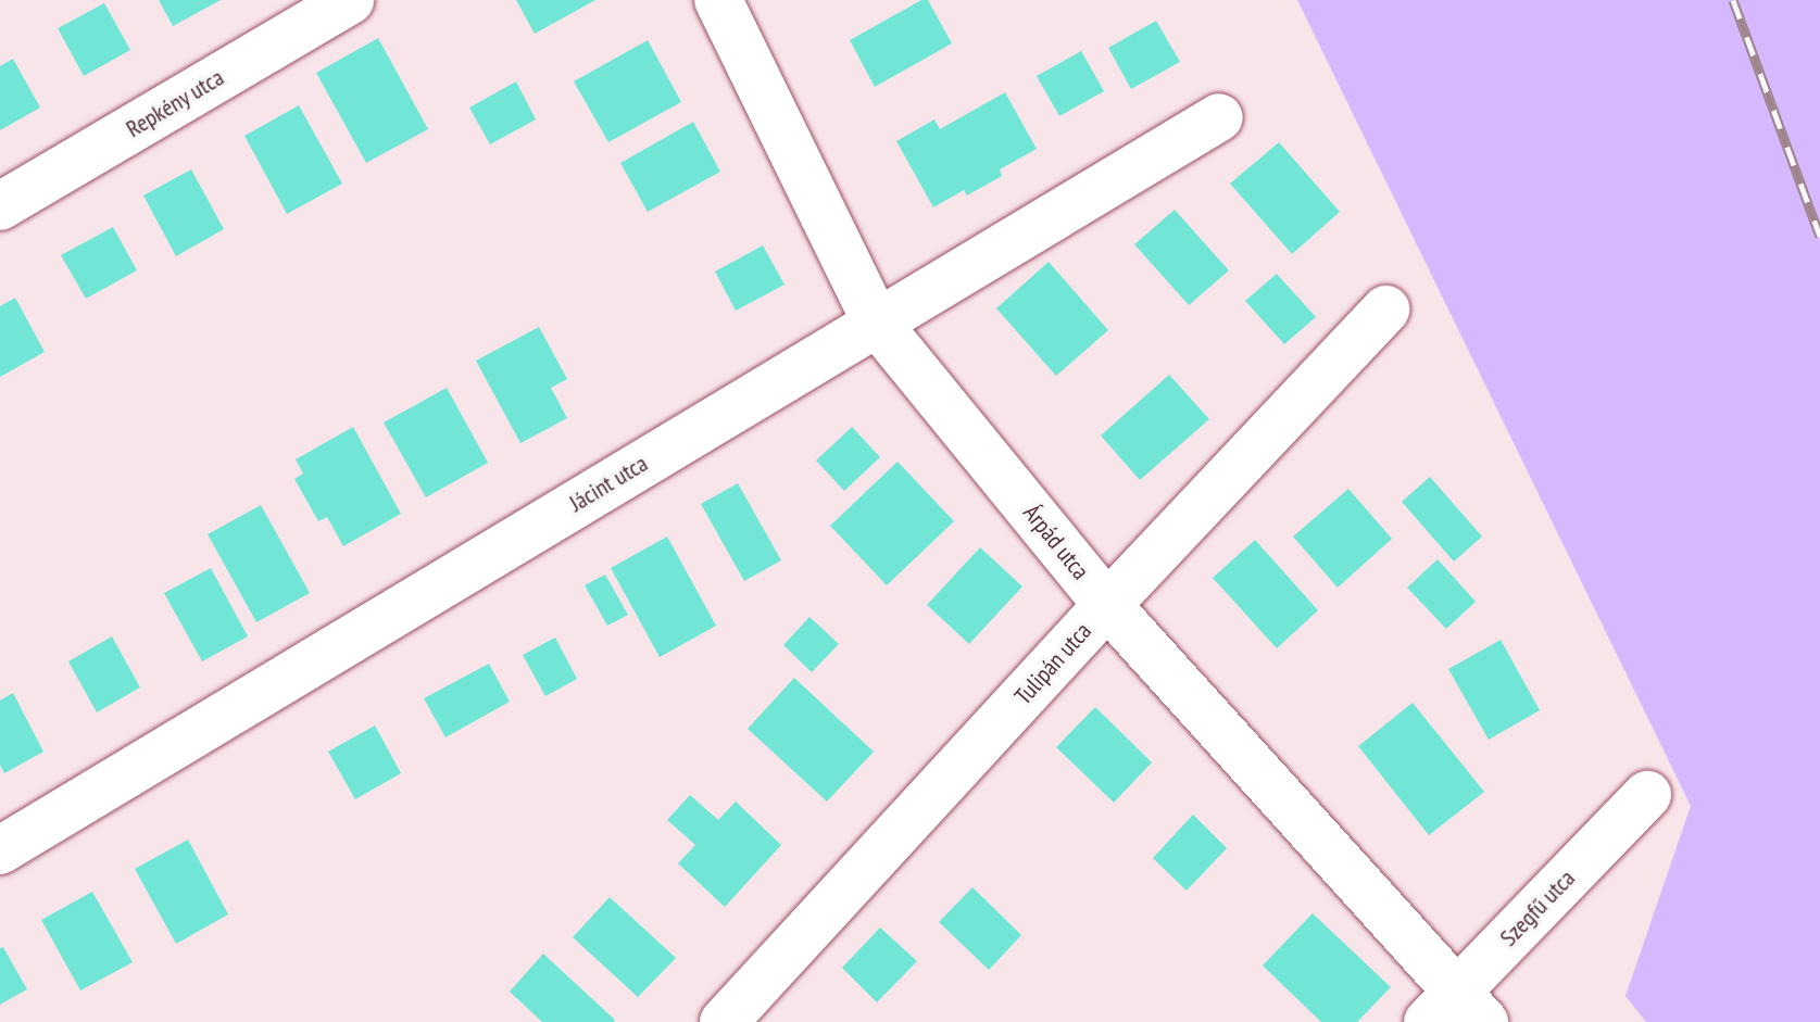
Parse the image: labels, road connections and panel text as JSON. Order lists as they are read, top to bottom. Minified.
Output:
{"streets":{"street":["Repkény utca","Jácint utca","Árpád utca","Tulipán utca","Szegfű utca"]},"crossings":[["Jácint utca","Árpád utca"],["Árpád utca","Tulipán utca"],["Árpád utca","Szegfű utca"]]}
